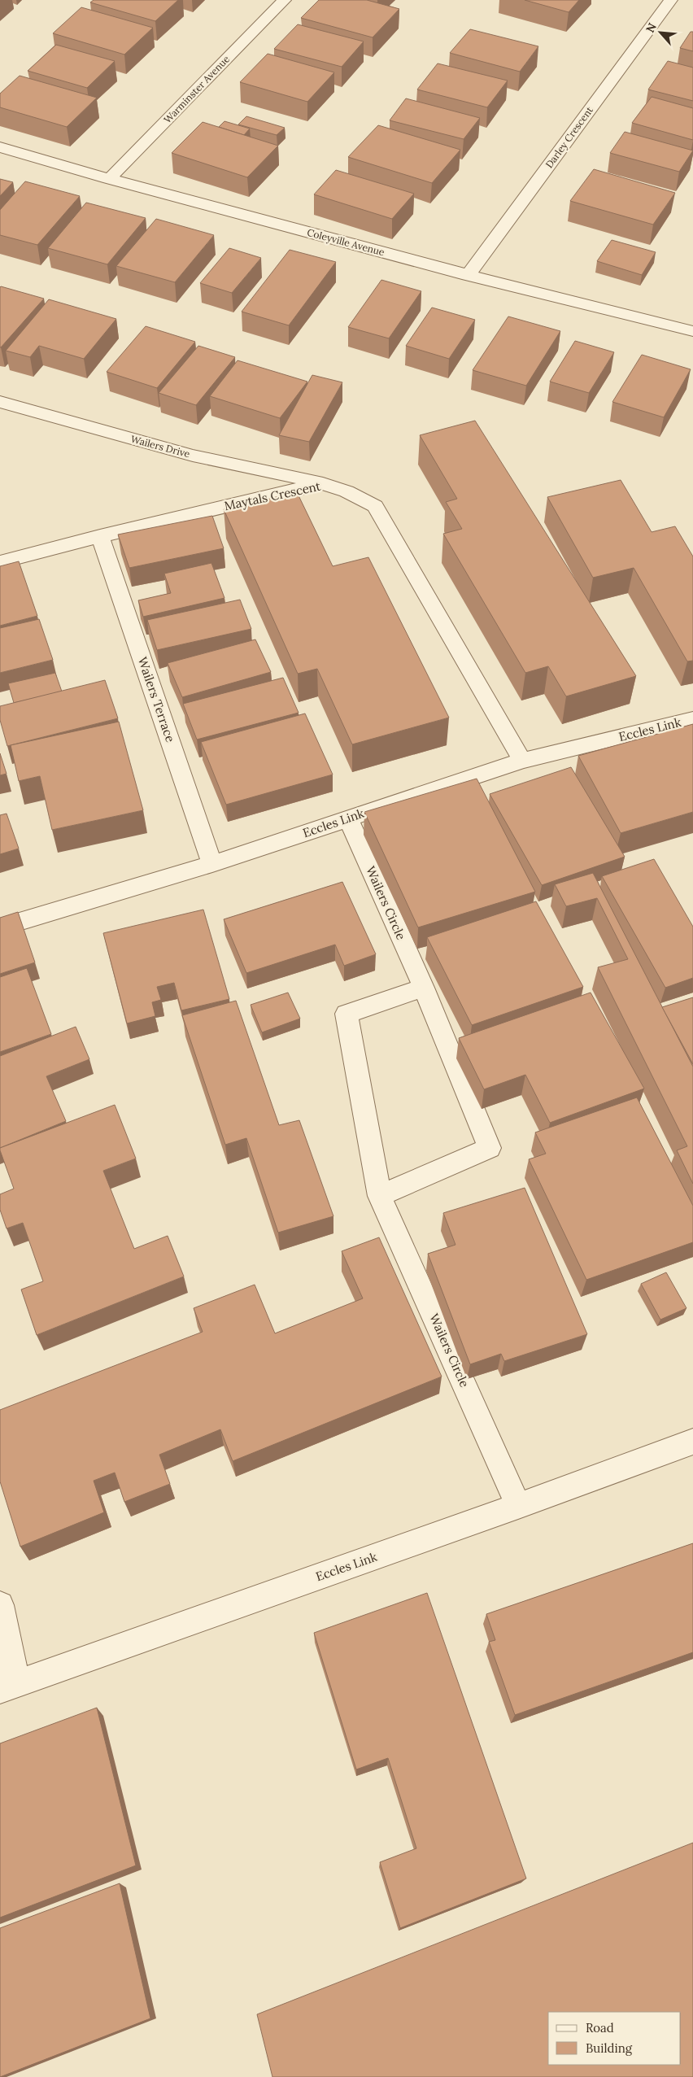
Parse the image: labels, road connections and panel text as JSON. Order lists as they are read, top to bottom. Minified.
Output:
{"streets":{"street":["Warminster Avenue","Darley Crescent","Coleyville Avenue","Wailers Drive","Maytals Crescent","Wailers Terrace","Eccles Link","Wailers Circle"]},"crossings":[["Warminster Avenue","Coleyville Avenue"],["Darley Crescent","Coleyville Avenue"],["Wailers Drive","Maytals Crescent"],["Maytals Crescent","Wailers Terrace"],["Maytals Crescent","Eccles Link"],["Wailers Terrace","Eccles Link"],["Eccles Link","Wailers Circle"]],"legend":["Road","Building"],"north":"top left"}
